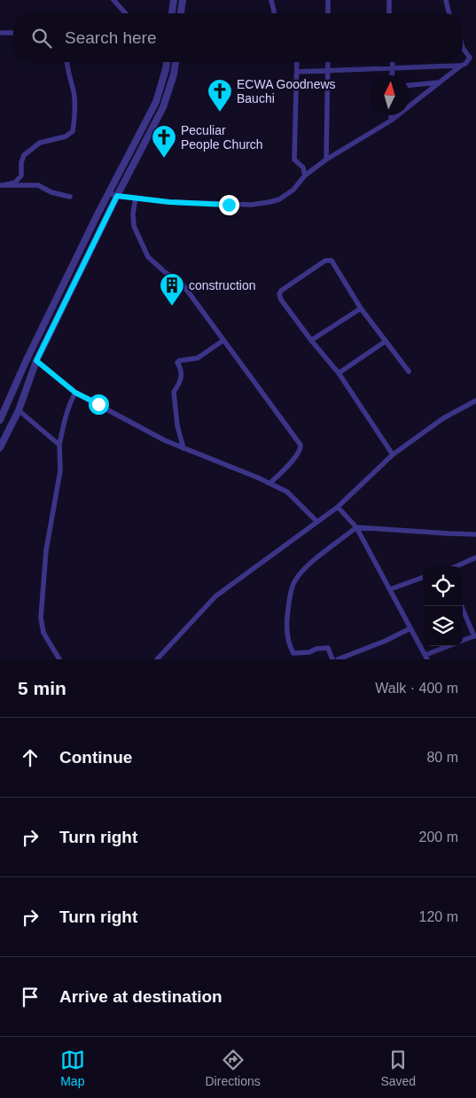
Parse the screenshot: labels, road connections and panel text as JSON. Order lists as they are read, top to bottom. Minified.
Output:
{"places":{"church":["ECWA Goodnews Bauchi","Peculiar People Church"],"building":["construction"]},"north":"top","page":{"search":"Search here","heading":["5 min","Walk · 400 m"],"list":[["Continue","80 m"],["Turn right","200 m"],["Turn right","120 m"],"Arrive at destination"],"nav":["Map","Directions","Saved"]}}
